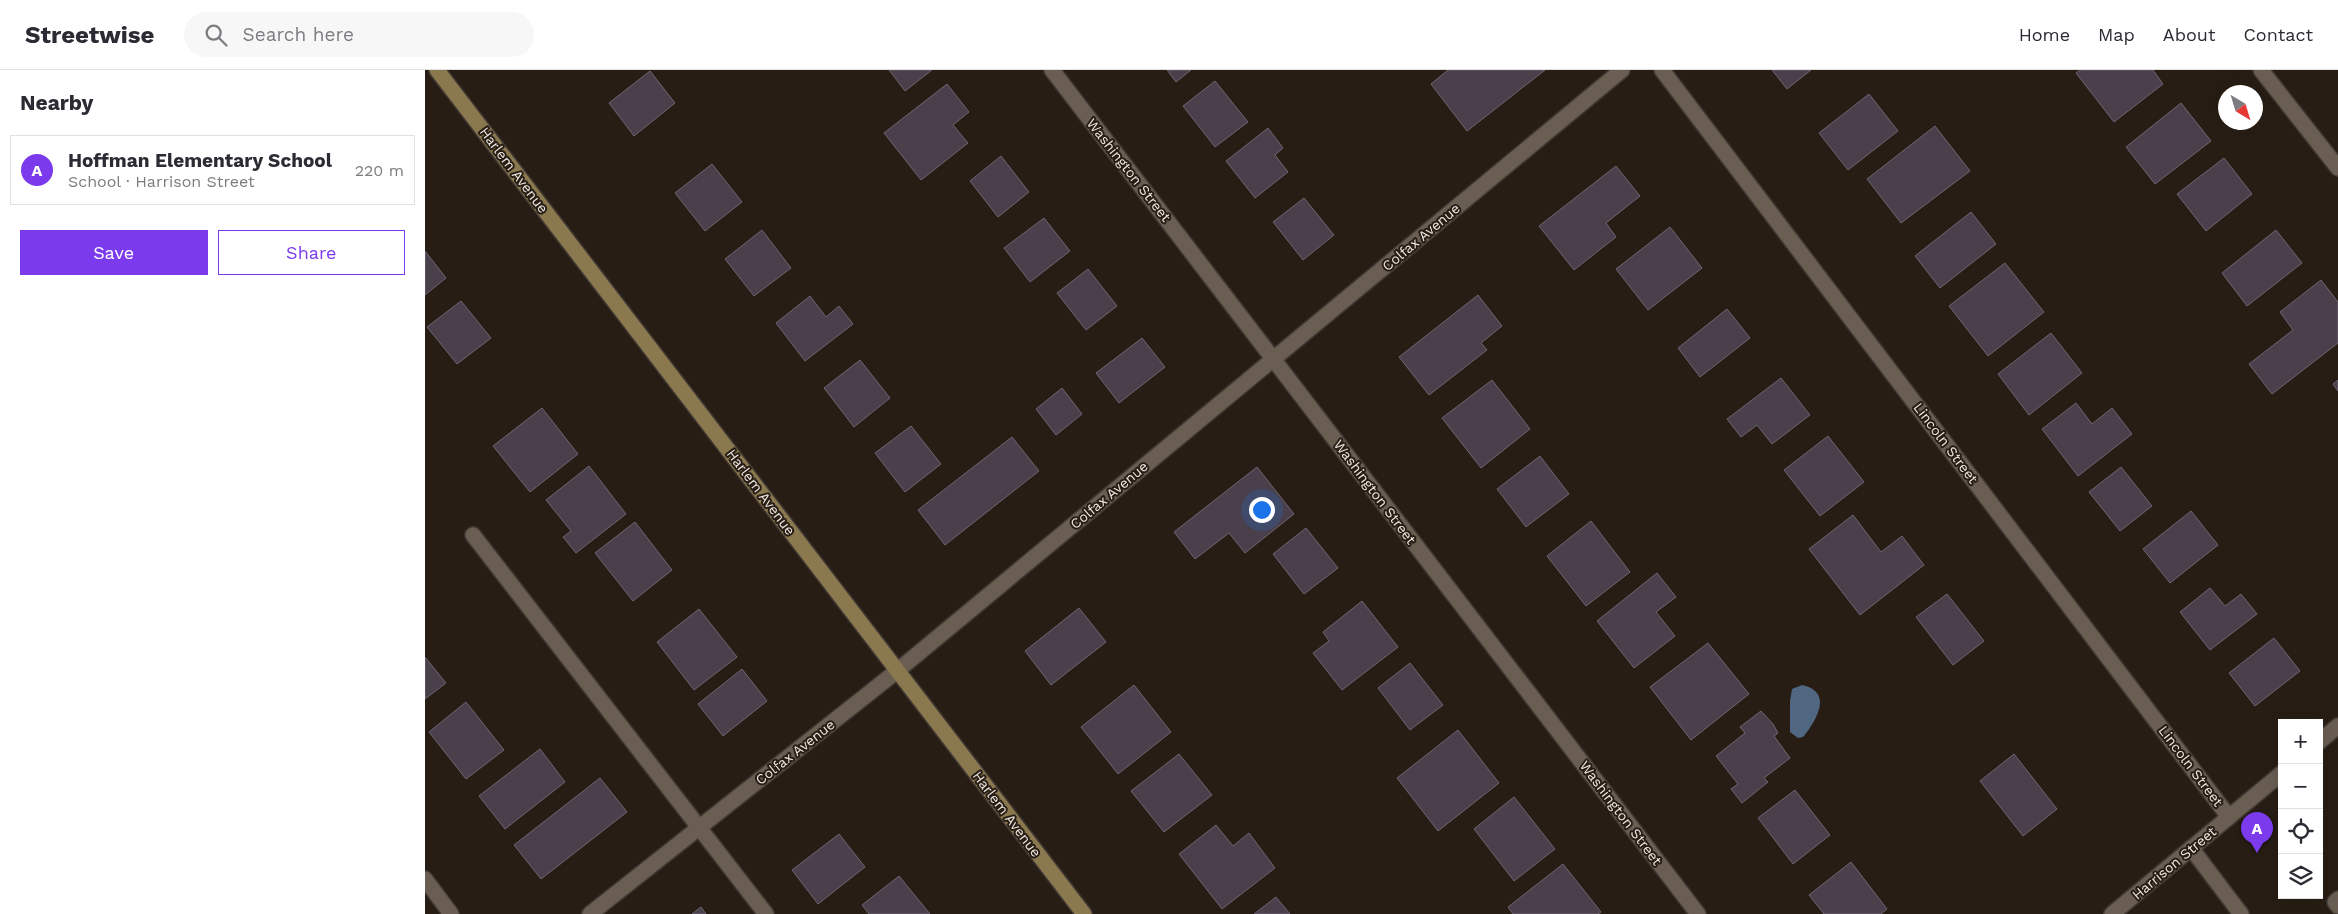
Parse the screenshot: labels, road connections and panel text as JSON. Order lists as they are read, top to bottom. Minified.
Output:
{"streets":{"main road":["Harlem Avenue"],"street":["Washington Street","Colfax Avenue","Lincoln Street","Harrison Street"]},"crossings":[["Harlem Avenue","Colfax Avenue"],["Washington Street","Colfax Avenue"],["Lincoln Street","Harrison Street"]],"north":"bottom right","page":{"header":"Streetwise","search":"Search here","nav":["Home","Map","About","Contact"],"heading":"Nearby","list":[{"mark":"A","name":"Hoffman Elementary School","note":"School · Harrison Street","value":"220 m"}],"buttons":["Save","Share"],"map_buttons":["+","−"],"pins":"A"}}
